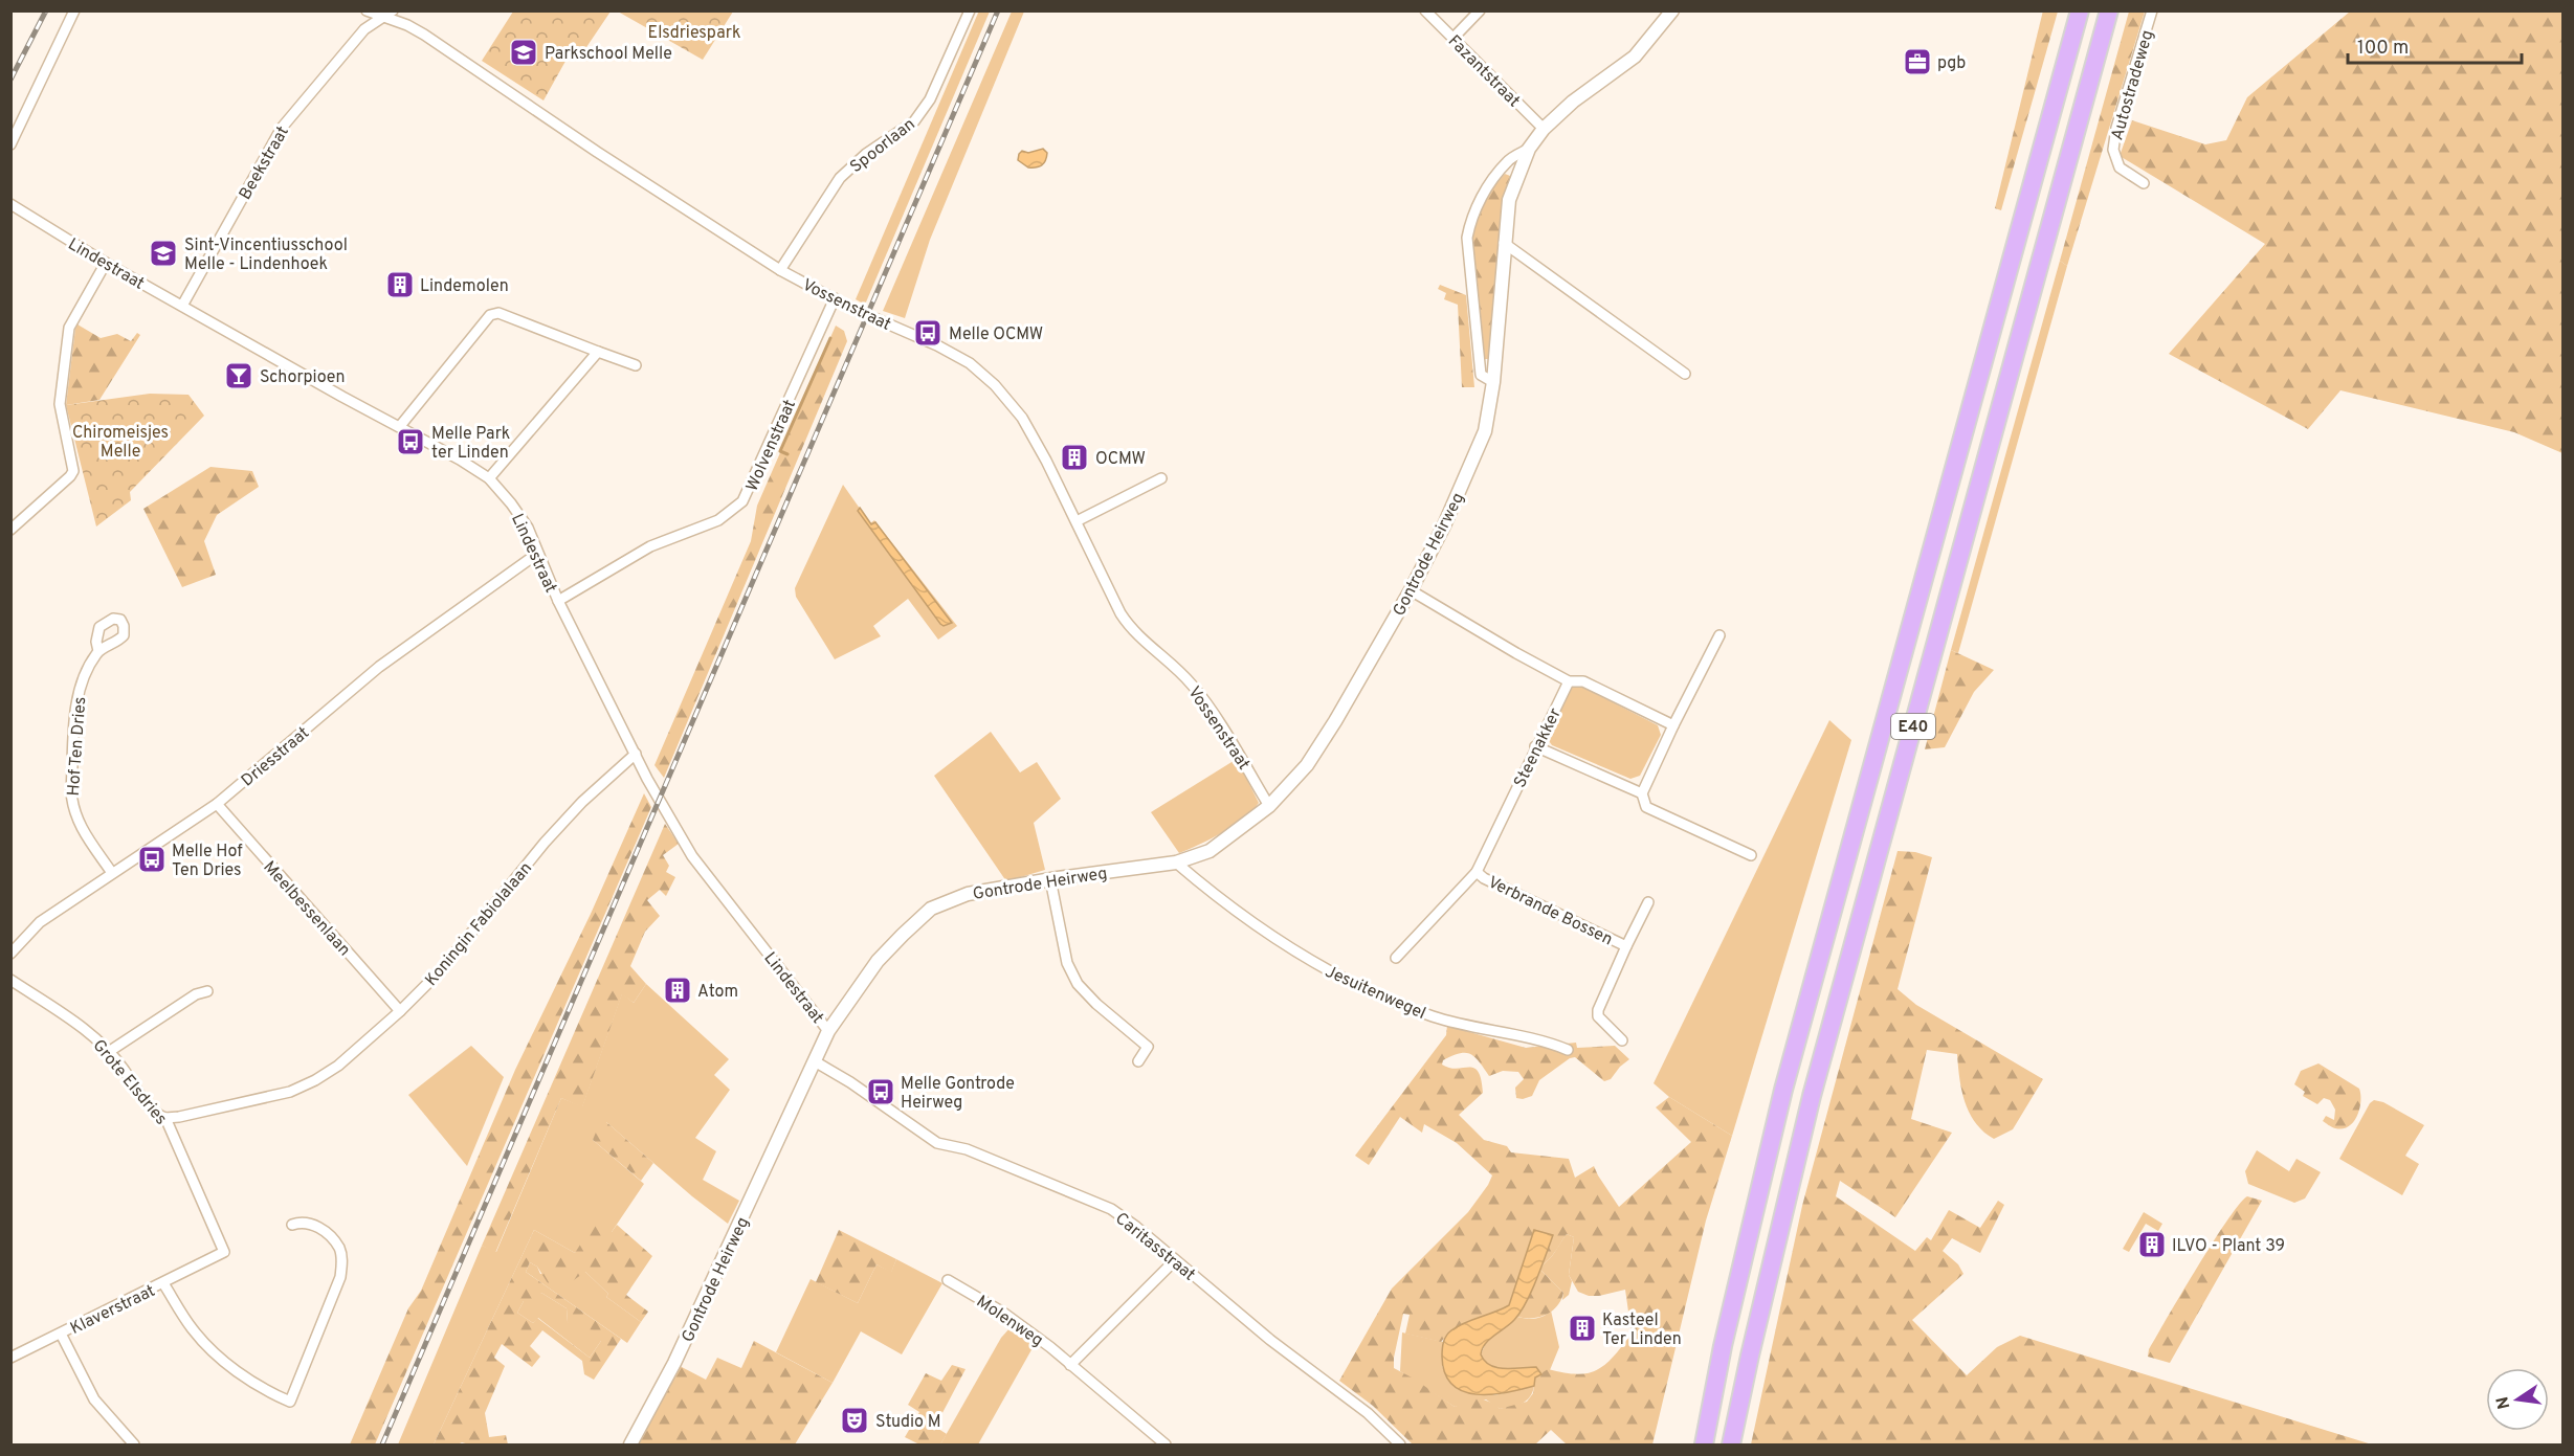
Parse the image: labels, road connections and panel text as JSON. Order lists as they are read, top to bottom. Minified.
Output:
{"streets":{"highway":["E40"],"street":["Fazantstraat","Autostradeweg","Spoorlaan","Beekstraat","Lindestraat","Vossenstraat","Wolvenstraat","Gontrode Heirweg","Hof Ten Dries","Steenakker","Driesstraat","Meelbessenlaan","Verbrande Bossen","Koningin Fabiolalaan","Jesuitenwegel","Grote Elsdries","Caritasstraat","Klaverstraat","Molenweg"]},"crossings":[["Fazantstraat","Gontrode Heirweg"],["Spoorlaan","Vossenstraat"],["Beekstraat","Lindestraat"],["Beekstraat","Vossenstraat"],["Lindestraat","Wolvenstraat"],["Lindestraat","Gontrode Heirweg"],["Lindestraat","Driesstraat"],["Lindestraat","Koningin Fabiolalaan"],["Vossenstraat","Wolvenstraat"],["Vossenstraat","Gontrode Heirweg"],["Gontrode Heirweg","Jesuitenwegel"],["Gontrode Heirweg","Caritasstraat"],["Hof Ten Dries","Driesstraat"],["Steenakker","Verbrande Bossen"],["Driesstraat","Meelbessenlaan"],["Meelbessenlaan","Koningin Fabiolalaan"],["Koningin Fabiolalaan","Grote Elsdries"],["Grote Elsdries","Klaverstraat"]],"parks":["Elsdriespark","Chiromeisjes Melle"],"places":{"school or university":["Parkschool Melle","Sint-Vincentiusschool Melle - Lindenhoek"],"office":["pgb"],"building":["Lindemolen","OCMW","Atom","ILVO - Plant 39","Kasteel Ter Linden"],"bus stop":["Melle OCMW","Melle Park ter Linden","Melle Hof Ten Dries","Melle Gontrode Heirweg"],"bar":["Schorpioen"],"theatre":["Studio M"]},"scale_bar":"100 m","north":"left"}
